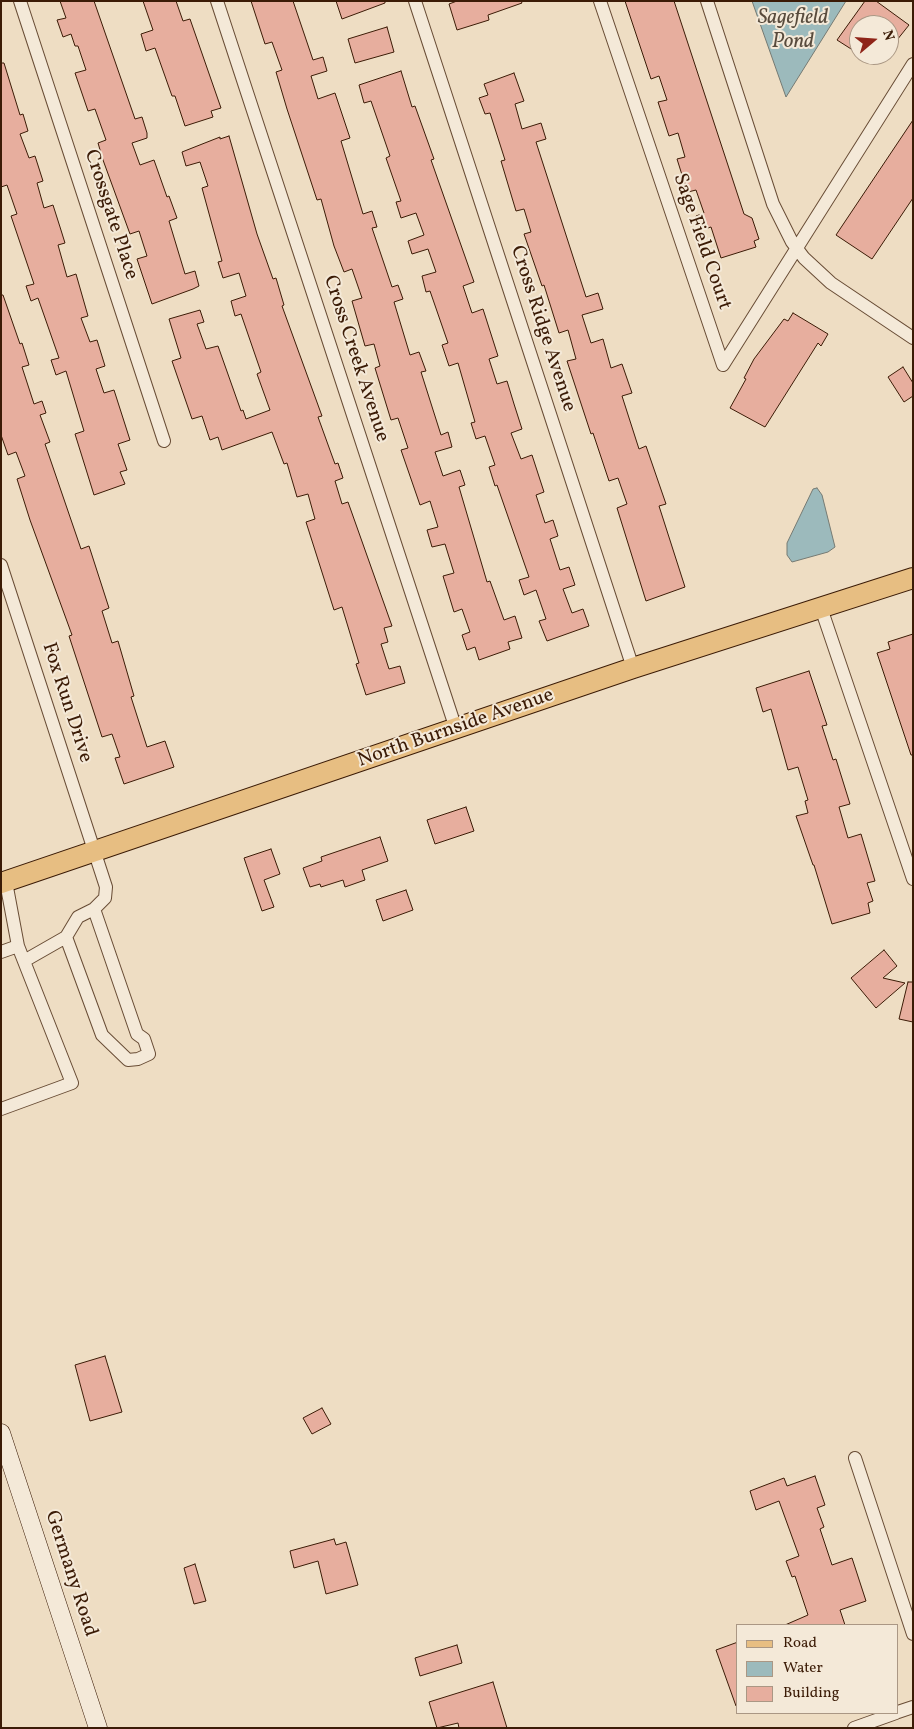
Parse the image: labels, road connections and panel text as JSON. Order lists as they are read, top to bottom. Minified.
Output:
{"streets":{"main road":["North Burnside Avenue","Germany Road"],"street":["Crossgate Place","Sage Field Court","Cross Ridge Avenue","Cross Creek Avenue","Fox Run Drive"]},"crossings":[["Cross Ridge Avenue","North Burnside Avenue"],["Cross Creek Avenue","North Burnside Avenue"],["Fox Run Drive","North Burnside Avenue"]],"water":["Sagefield Pond"],"legend":["Road","Water","Building"],"north":"right"}
